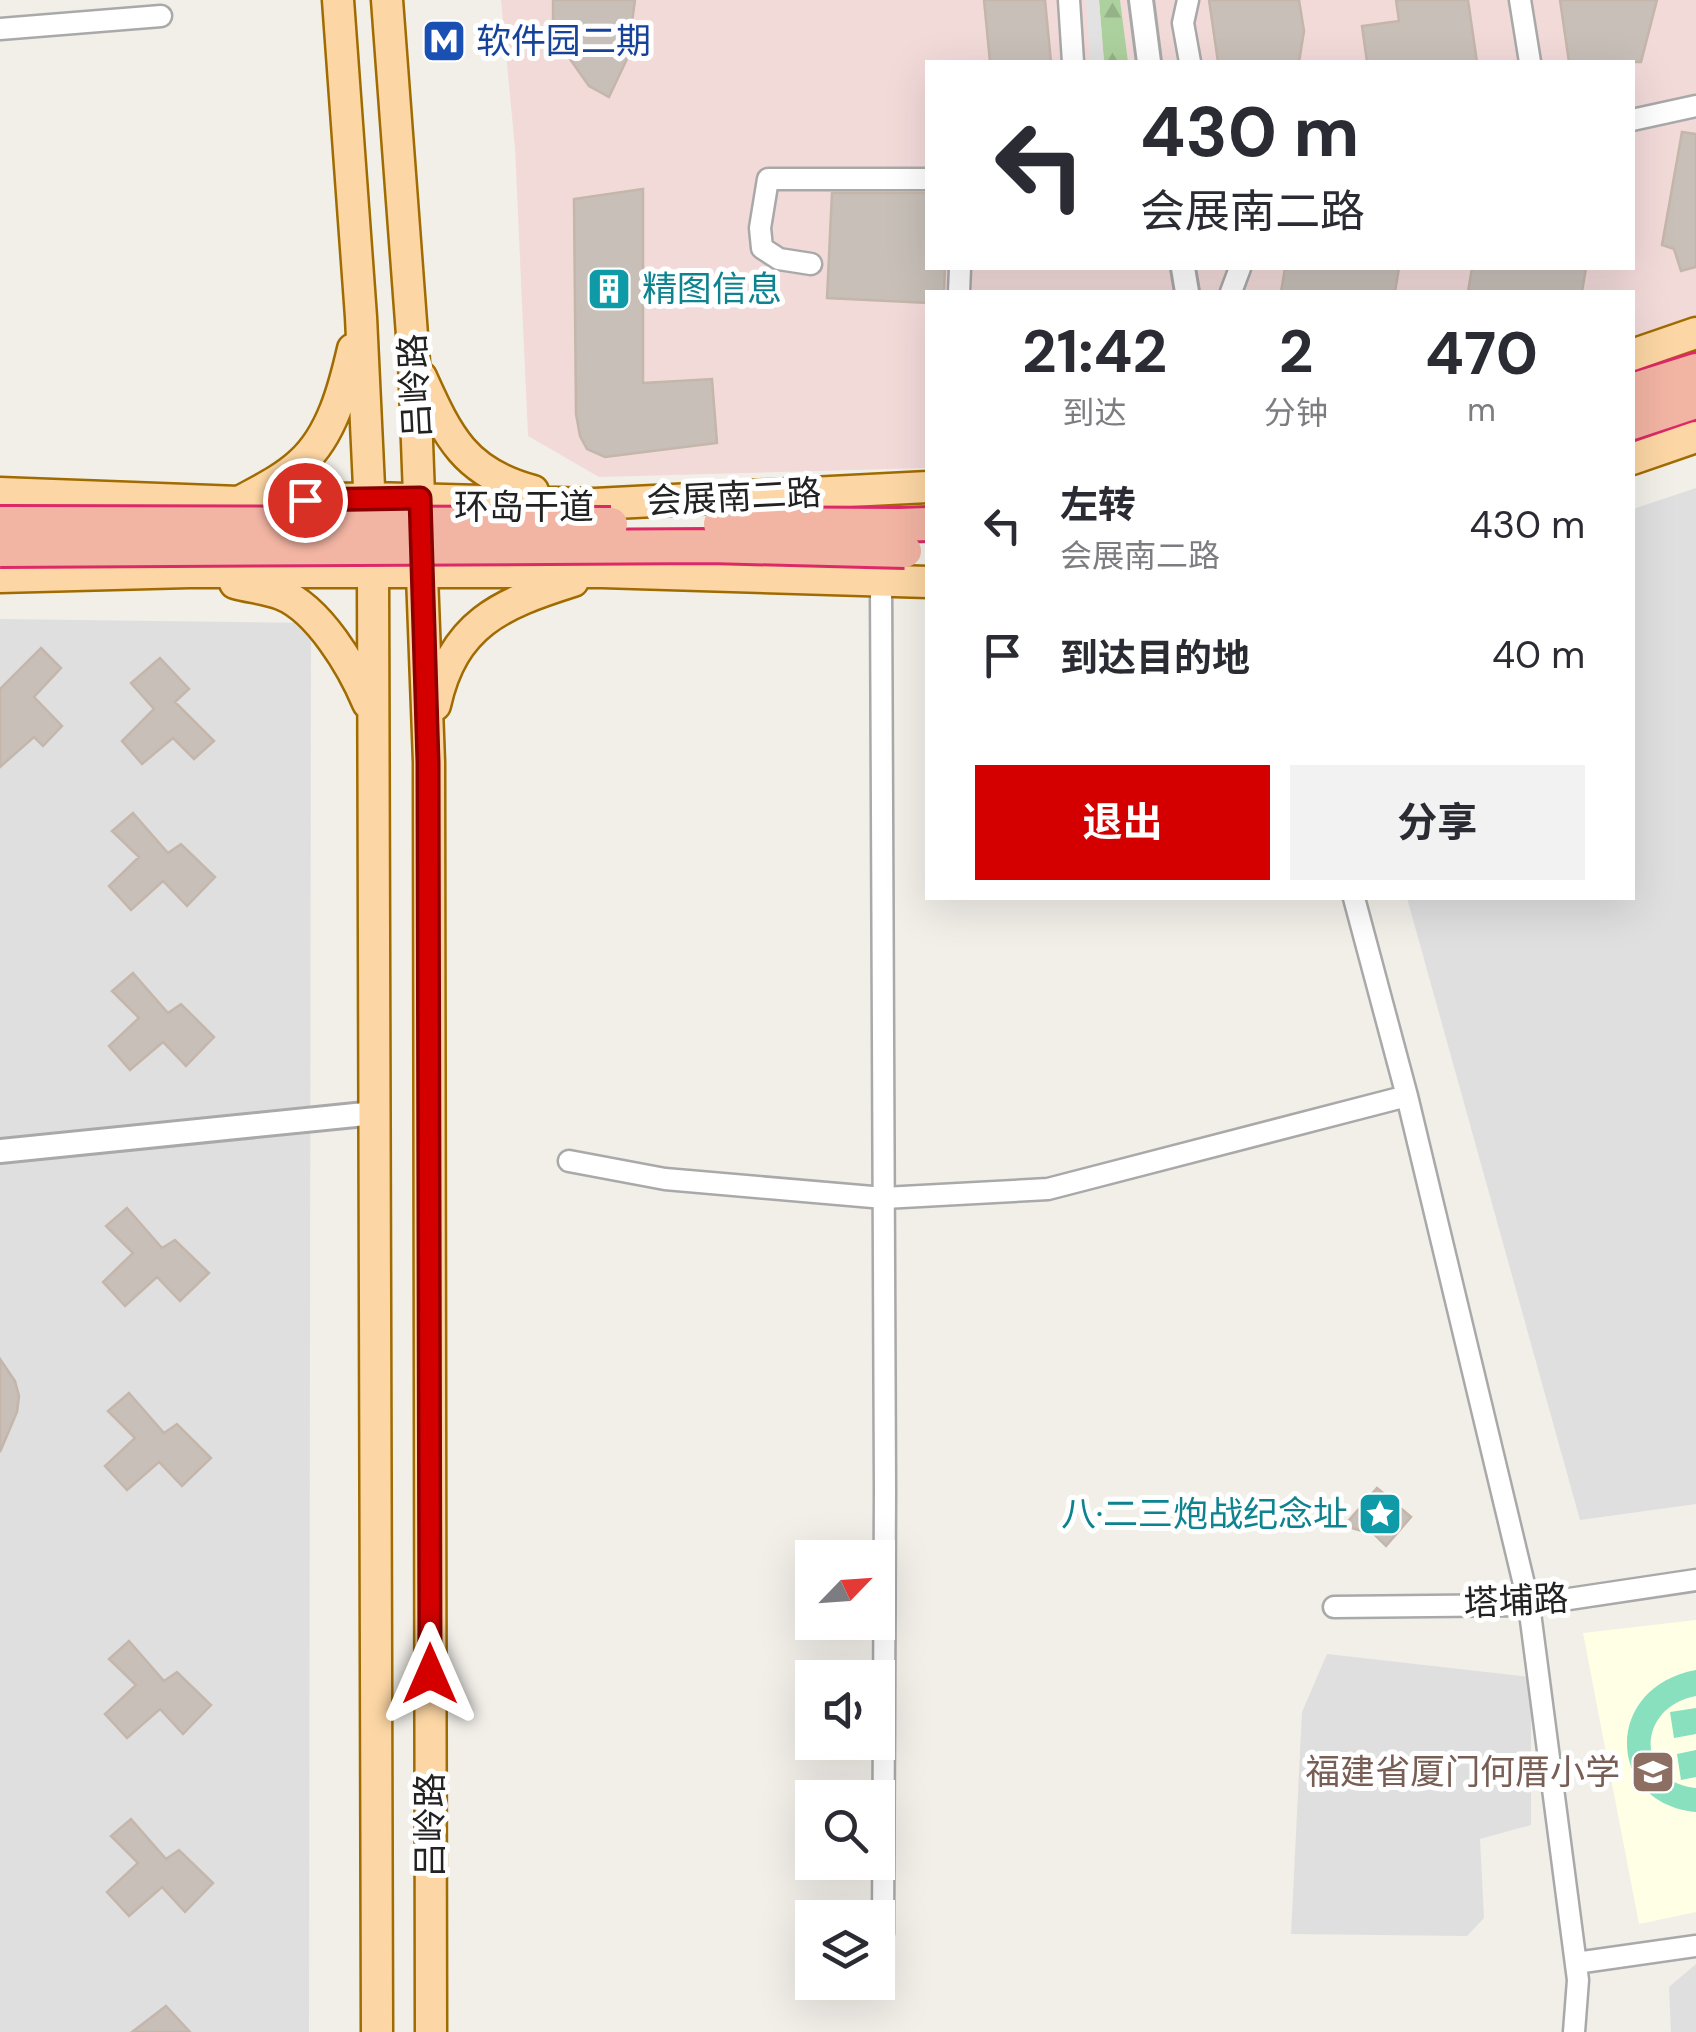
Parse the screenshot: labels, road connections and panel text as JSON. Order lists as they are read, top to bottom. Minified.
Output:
{"streets":{"highway":["环岛干道"],"main road":["吕岭路","会展南二路"],"street":["塔埔路"]},"crossings":[["吕岭路","会展南二路"]],"places":{"metro station":["软件园二期"],"building":["精图信息"],"place":["八·二三炮战纪念址"],"school or university":["福建省厦门何厝小学"]},"north":"top right","page":{"turn":["430 m","会展南二路"],"eta":["21:42","到达","2","分钟","470","m"],"list":[{"name":"左转","note":"会展南二路","value":"430 m"},{"name":"到达目的地","value":"40 m"}],"buttons":["退出","分享"]}}
